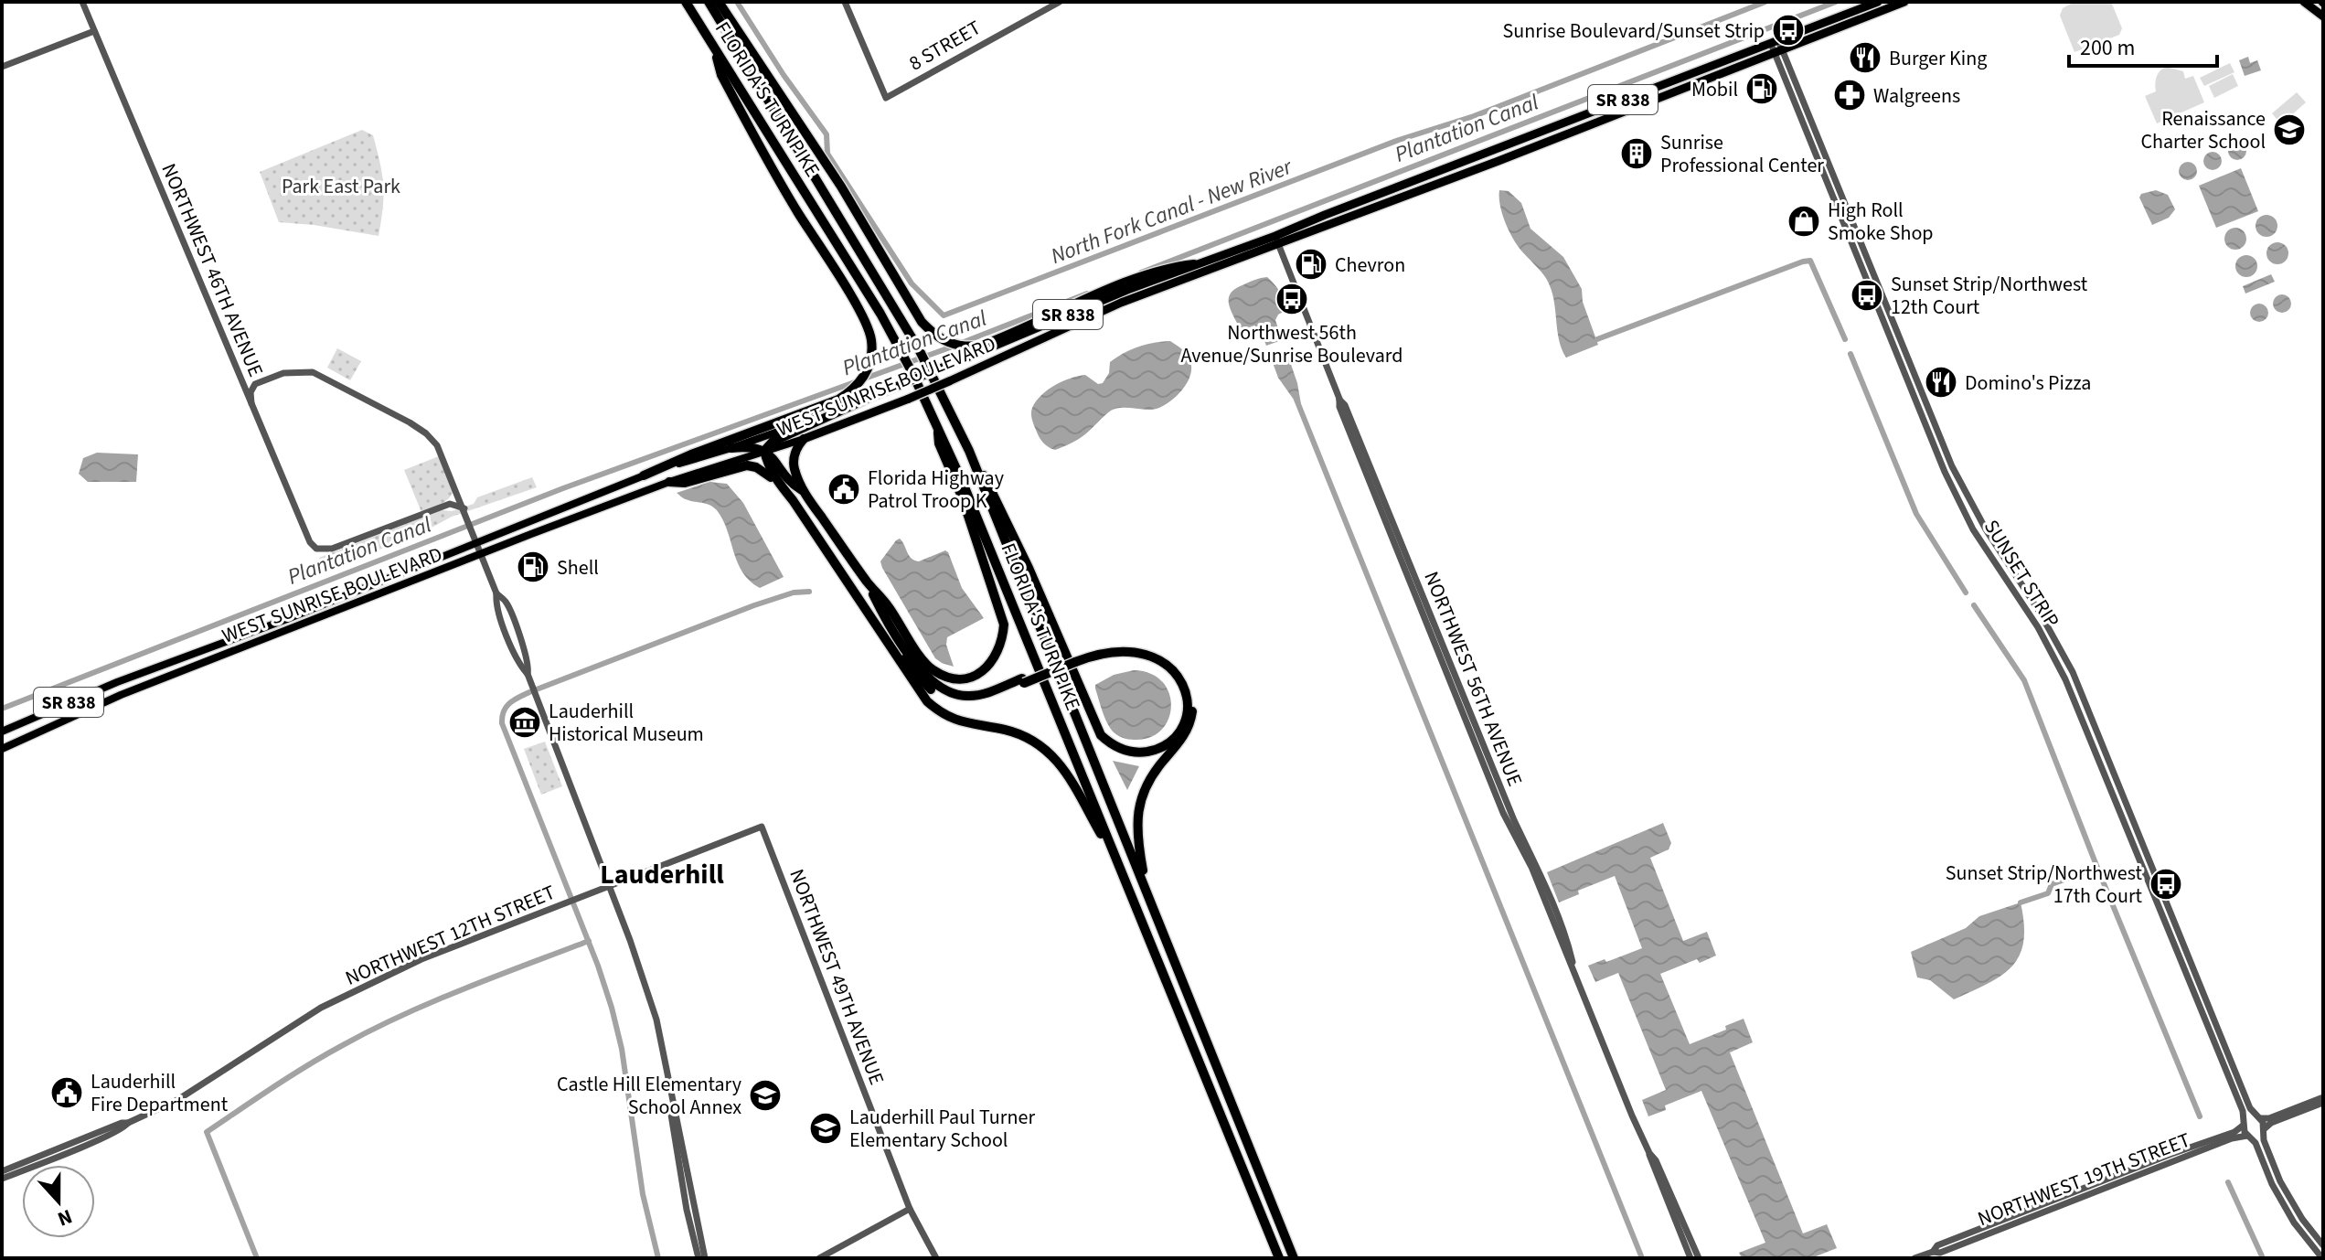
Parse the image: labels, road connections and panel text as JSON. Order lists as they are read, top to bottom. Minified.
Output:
{"streets":{"highway":["FLORIDA'S TURNPIKE","SR 838","WEST SUNRISE BOULEVARD"],"street":["8 STREET","NORTHWEST 46TH AVENUE","SUNSET STRIP","NORTHWEST 56TH AVENUE","NORTHWEST 12TH STREET","NORTHWEST 49TH AVENUE","NORTHWEST 19TH STREET"]},"crossings":[["WEST SUNRISE BOULEVARD","SUNSET STRIP"],["WEST SUNRISE BOULEVARD","NORTHWEST 56TH AVENUE"],["SUNSET STRIP","NORTHWEST 19TH STREET"],["NORTHWEST 12TH STREET","NORTHWEST 49TH AVENUE"]],"districts":["Lauderhill"],"water":["Plantation Canal","North Fork Canal - New River"],"parks":["Park East Park"],"places":{"bus stop":["Sunrise Boulevard/Sunset Strip","Sunset Strip/Northwest 12th Court","Northwest 56th Avenue/Sunrise Boulevard","Sunset Strip/Northwest 17th Court"],"restaurant":["Burger King","Domino's Pizza"],"fuel station":["Mobil","Chevron","Shell"],"pharmacy":["Walgreens"],"school or university":["Renaissance Charter School","Castle Hill Elementary School Annex","Lauderhill Paul Turner Elementary School"],"building":["Sunrise Professional Center"],"shop":["High Roll Smoke Shop"],"public building":["Florida Highway Patrol Troop K","Lauderhill Fire Department"],"museum":["Lauderhill Historical Museum"]},"scale_bar":"200 m","north":"bottom"}
